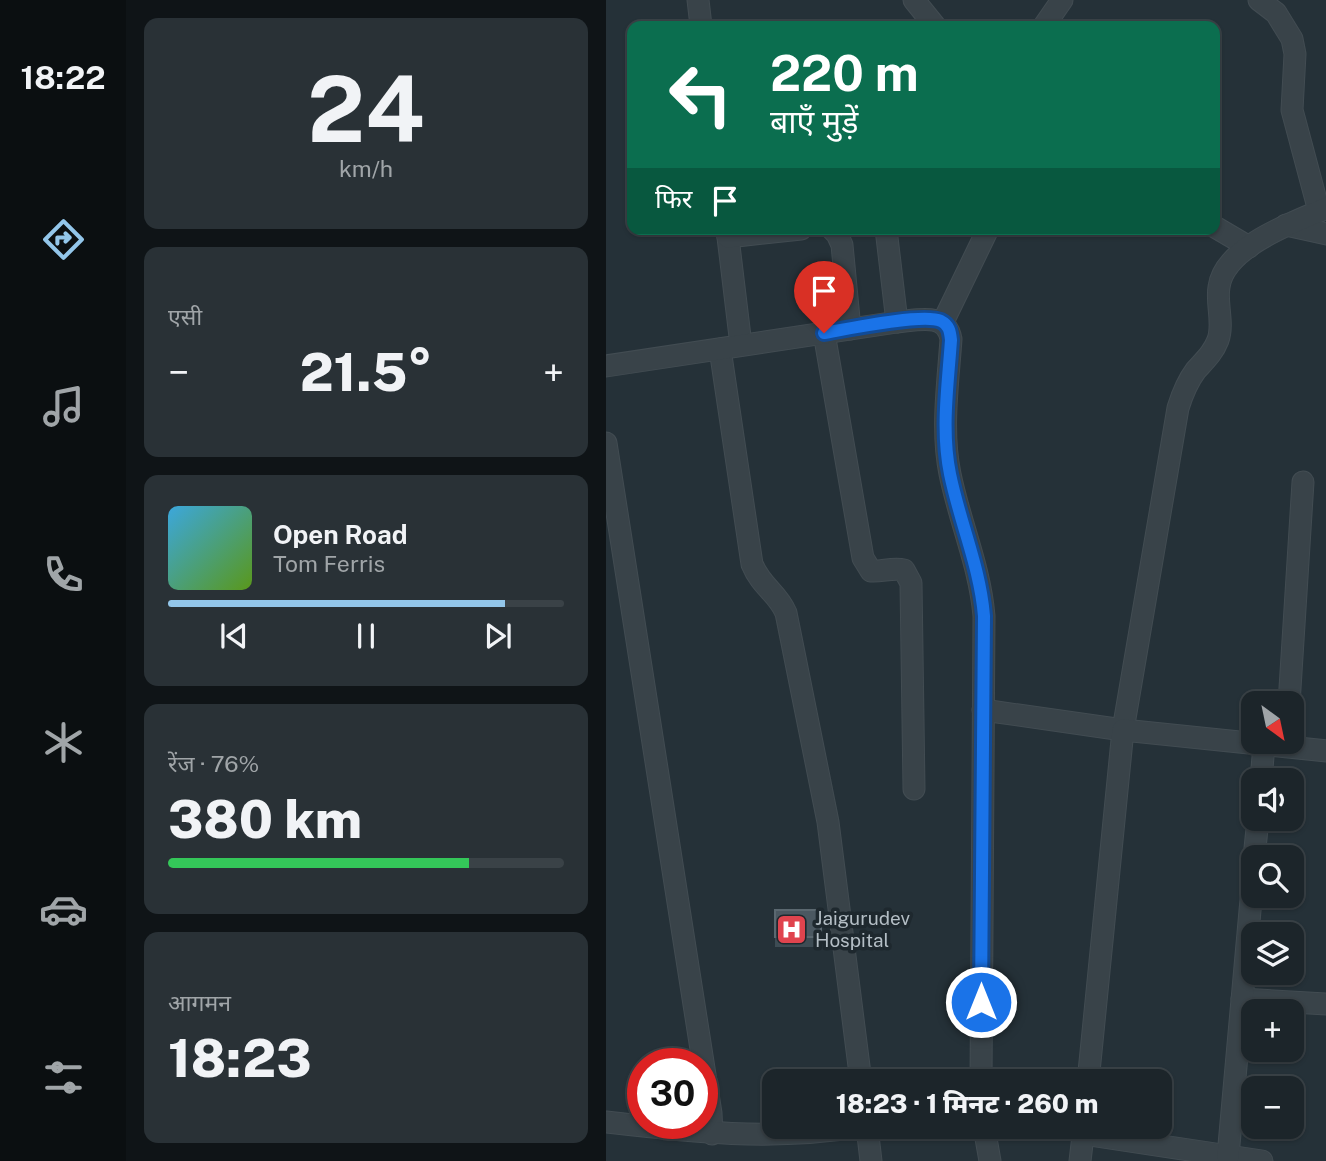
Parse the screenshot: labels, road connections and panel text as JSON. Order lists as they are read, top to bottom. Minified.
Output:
{"places":{"hospital":["Jaigurudev Hospital"]},"north":"bottom right","page":{"tabs":"18:22","tile":[["24","km/h"],"एसी",["रेंज · 76%","380 km"],["आगमन","18:23"]],"turn":["220 m","बाएँ मुड़ें"],"then":"फिर","heat":["−","21.5°","+"],"song":["Open Road","Tom Ferris"],"map_buttons":["+","−"],"limit":"30","trip":"18:23 · 1 मिनट · 260 m"}}
